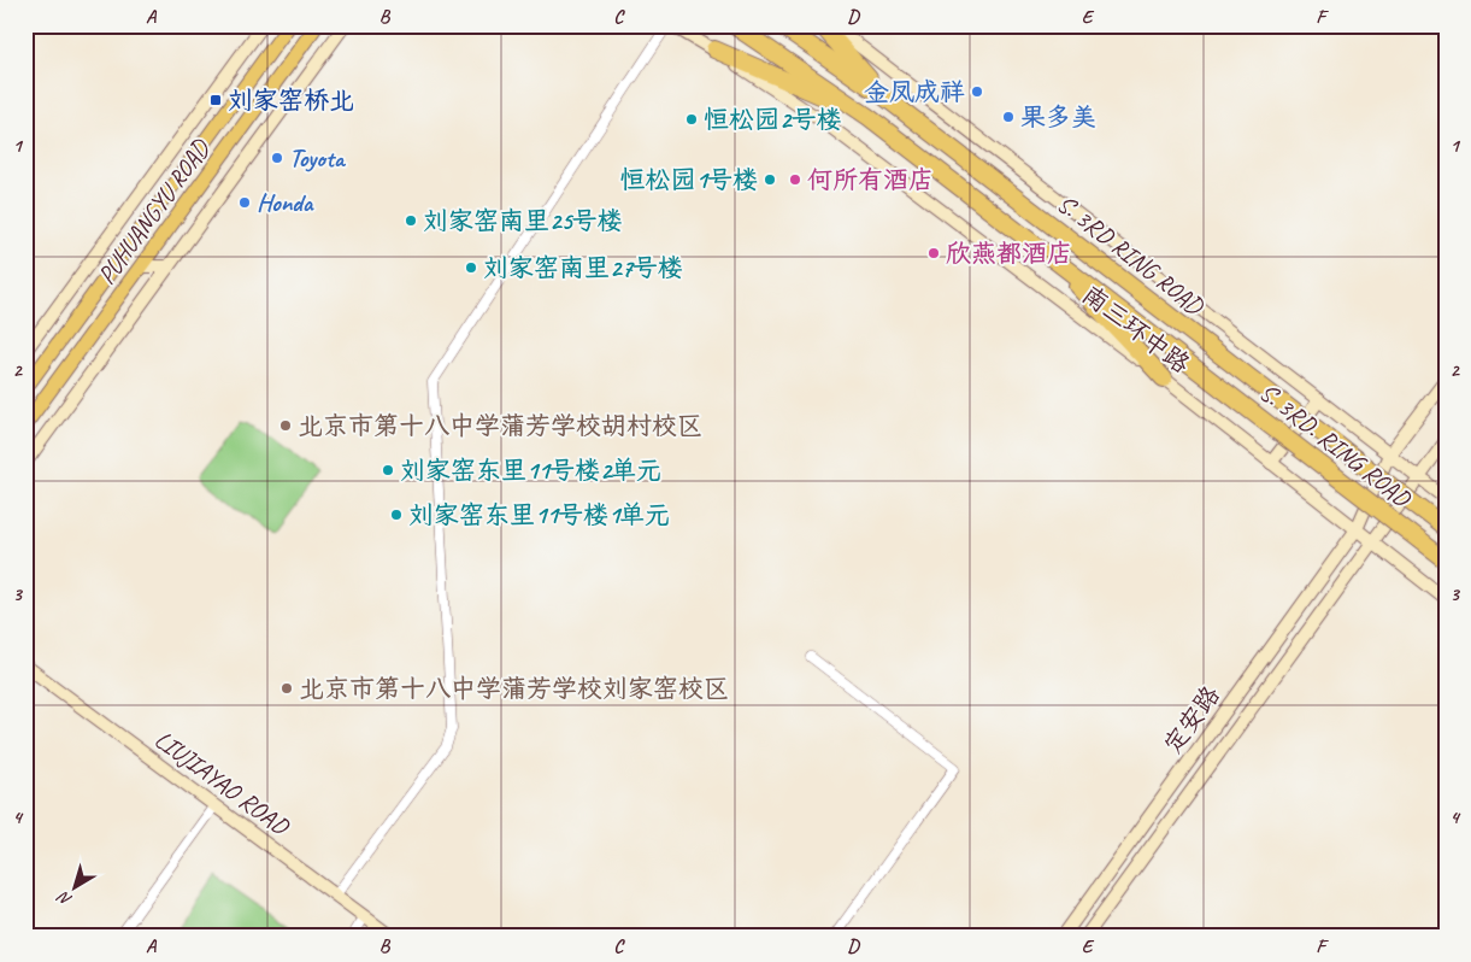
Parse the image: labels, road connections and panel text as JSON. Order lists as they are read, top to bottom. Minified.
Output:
{"streets":{"highway":["S. 3RD RING ROAD","S. 3RD. RING ROAD"],"main road":["PUHUANGYU ROAD"],"street":["南三环中路","定安路","LIUJIAYAO ROAD"]},"crossings":[["S. 3RD RING ROAD","S. 3RD. RING ROAD"],["南三环中路","定安路"]],"places":{"other":["金凤成祥","果多美","恒松园2号楼","Toyota","恒松园1号楼","何所有酒店","Honda","刘家窑南里25号楼","欣燕都酒店","刘家窑南里27号楼","北京市第十八中学蒲芳学校胡村校区","刘家窑东里11号楼2单元","刘家窑东里11号楼1单元","北京市第十八中学蒲芳学校刘家窑校区"],"transit":["刘家窑桥北"]},"north":"bottom left","grid":{"columns":["A","B","C","D","E","F"],"rows":["1","2","3","4"]}}
